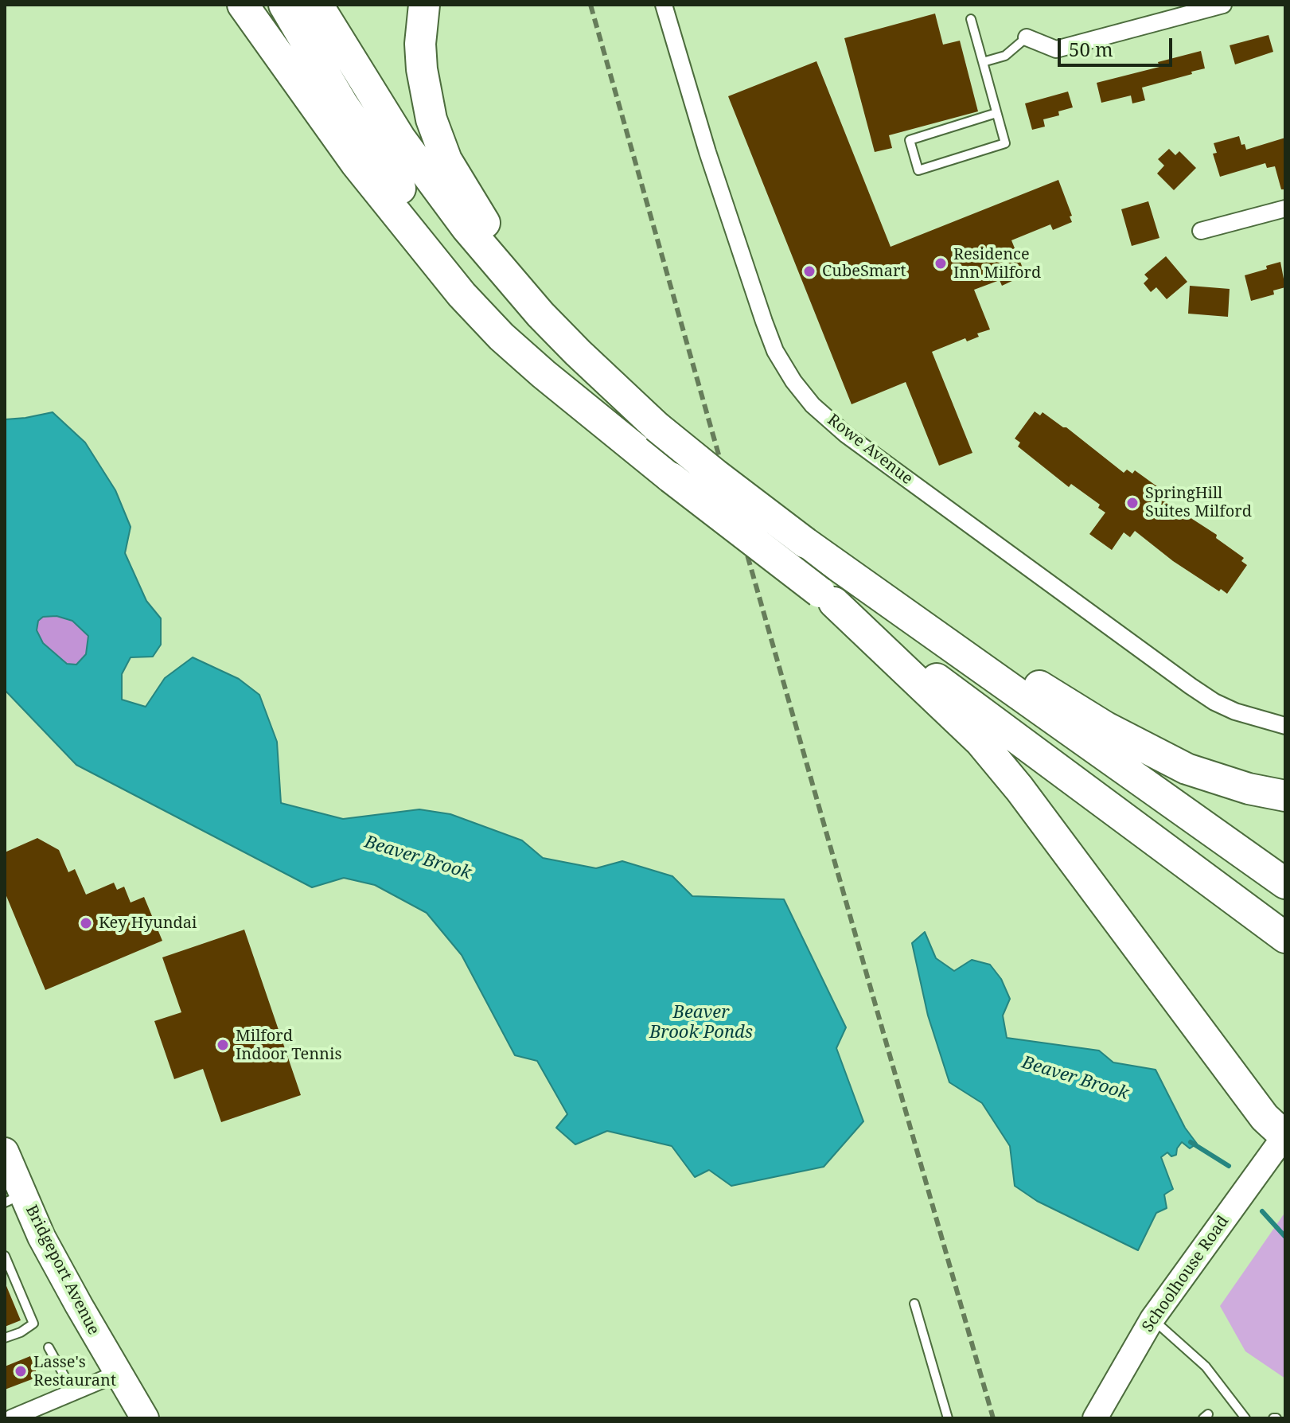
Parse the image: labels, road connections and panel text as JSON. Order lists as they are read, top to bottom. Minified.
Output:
{"streets":{"main road":["Bridgeport Avenue","Schoolhouse Road"],"street":["Rowe Avenue"]},"water":["Beaver Brook","Beaver Brook Ponds"],"places":["Residence Inn Milford","CubeSmart","SpringHill Suites Milford","Key Hyundai","Milford Indoor Tennis","Lasse's Restaurant"],"scale_bar":"50 m"}
